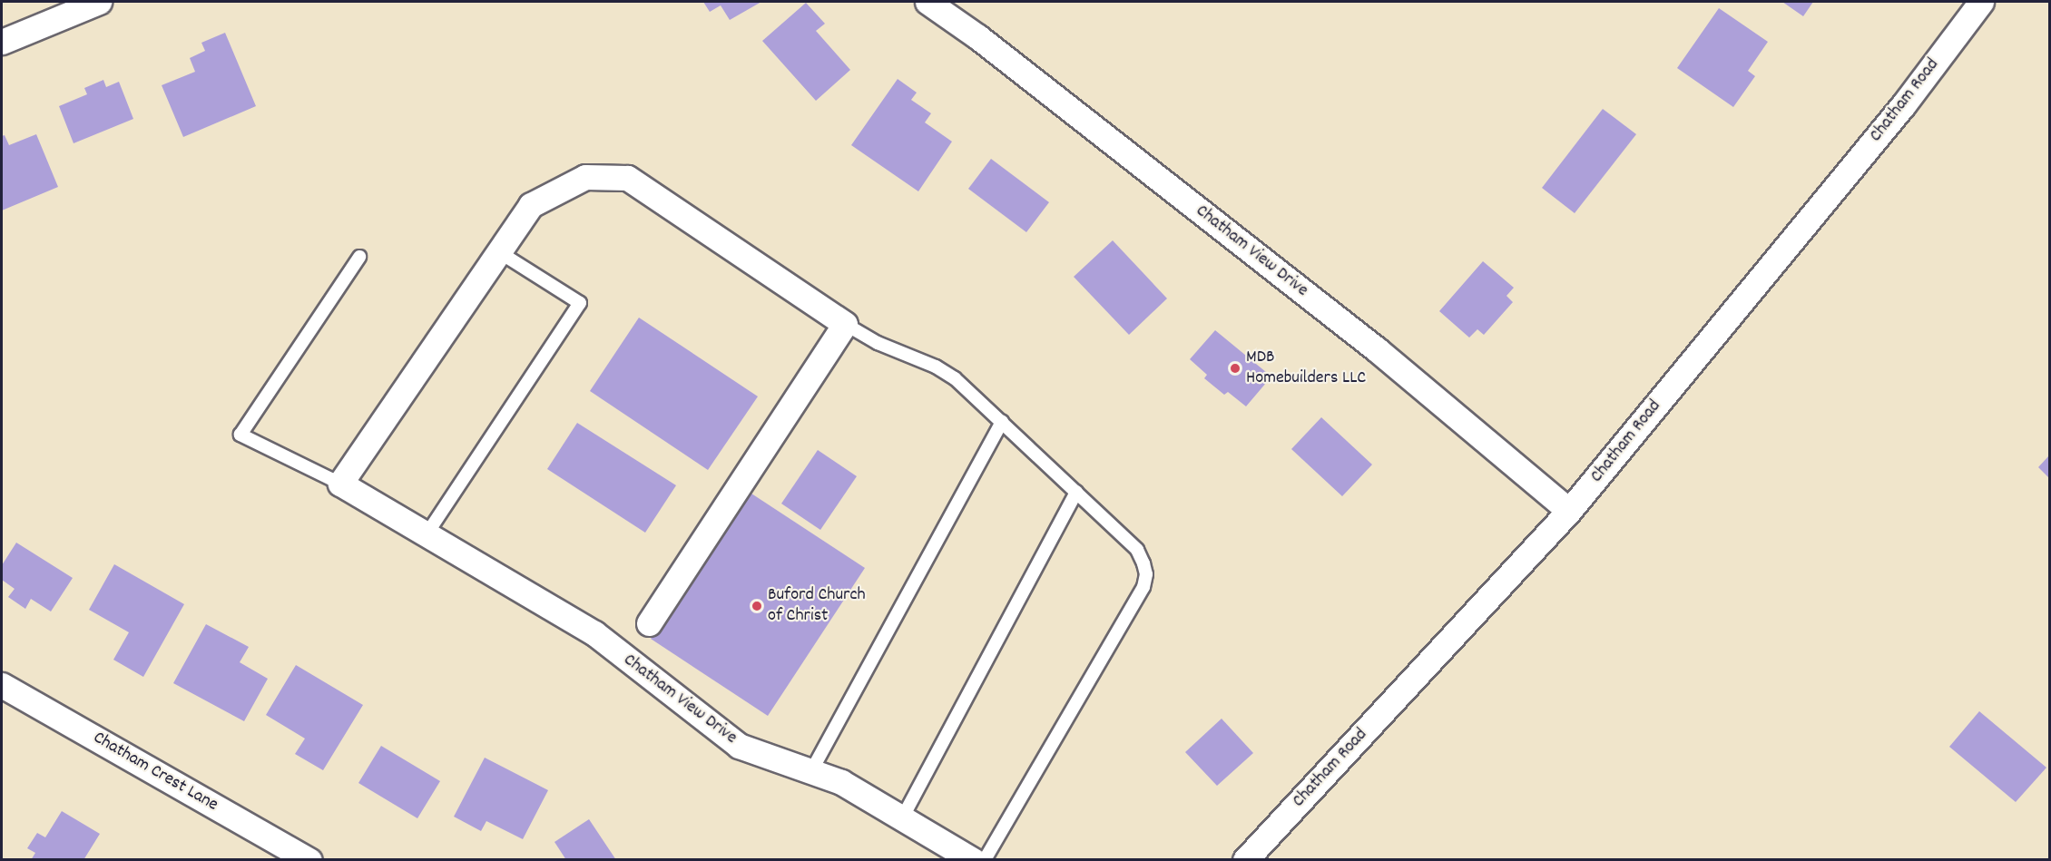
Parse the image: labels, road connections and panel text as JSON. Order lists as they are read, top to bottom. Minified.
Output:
{"streets":{"street":["Chatham Road","Chatham View Drive","Chatham Crest Lane"]},"crossings":[["Chatham Road","Chatham View Drive"]],"places":["MDB Homebuilders LLC","Buford Church of Christ"]}
